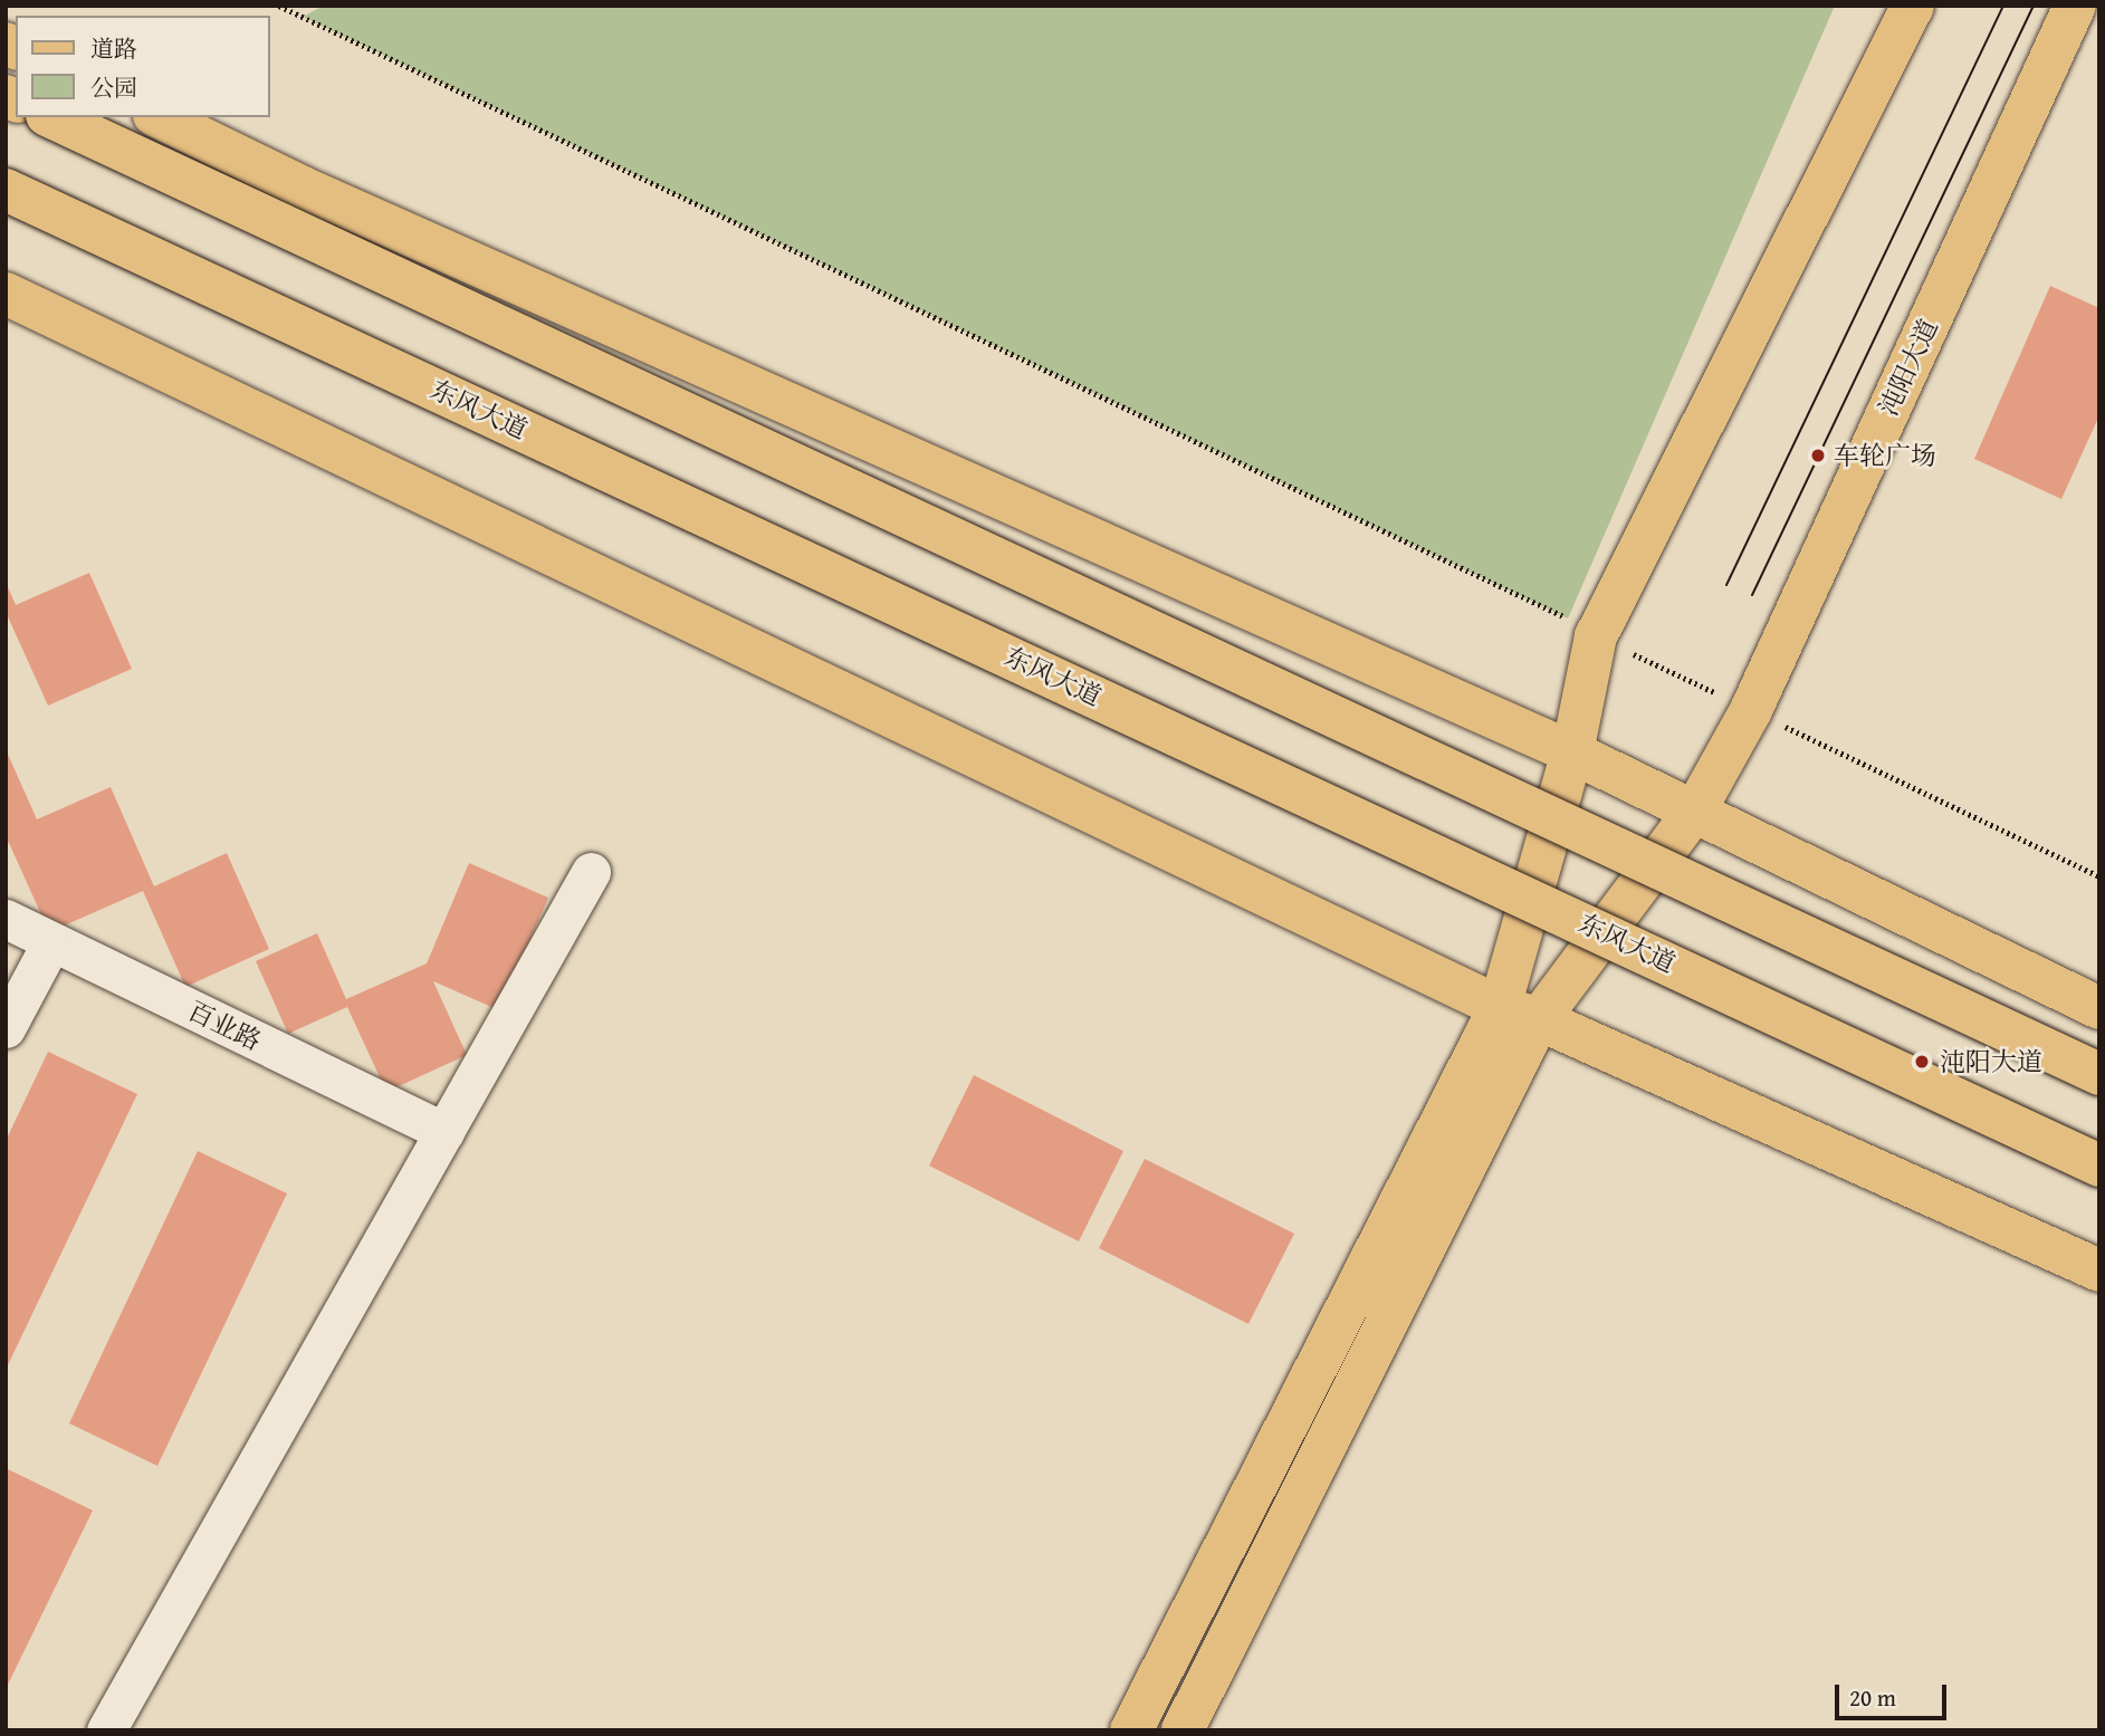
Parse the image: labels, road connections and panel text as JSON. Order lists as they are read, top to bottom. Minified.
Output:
{"streets":{"main road":["沌阳大道","东风大道"],"street":["百业路"]},"places":["车轮广场","沌阳大道"],"legend":["道路","公园"],"scale_bar":"20 m"}
